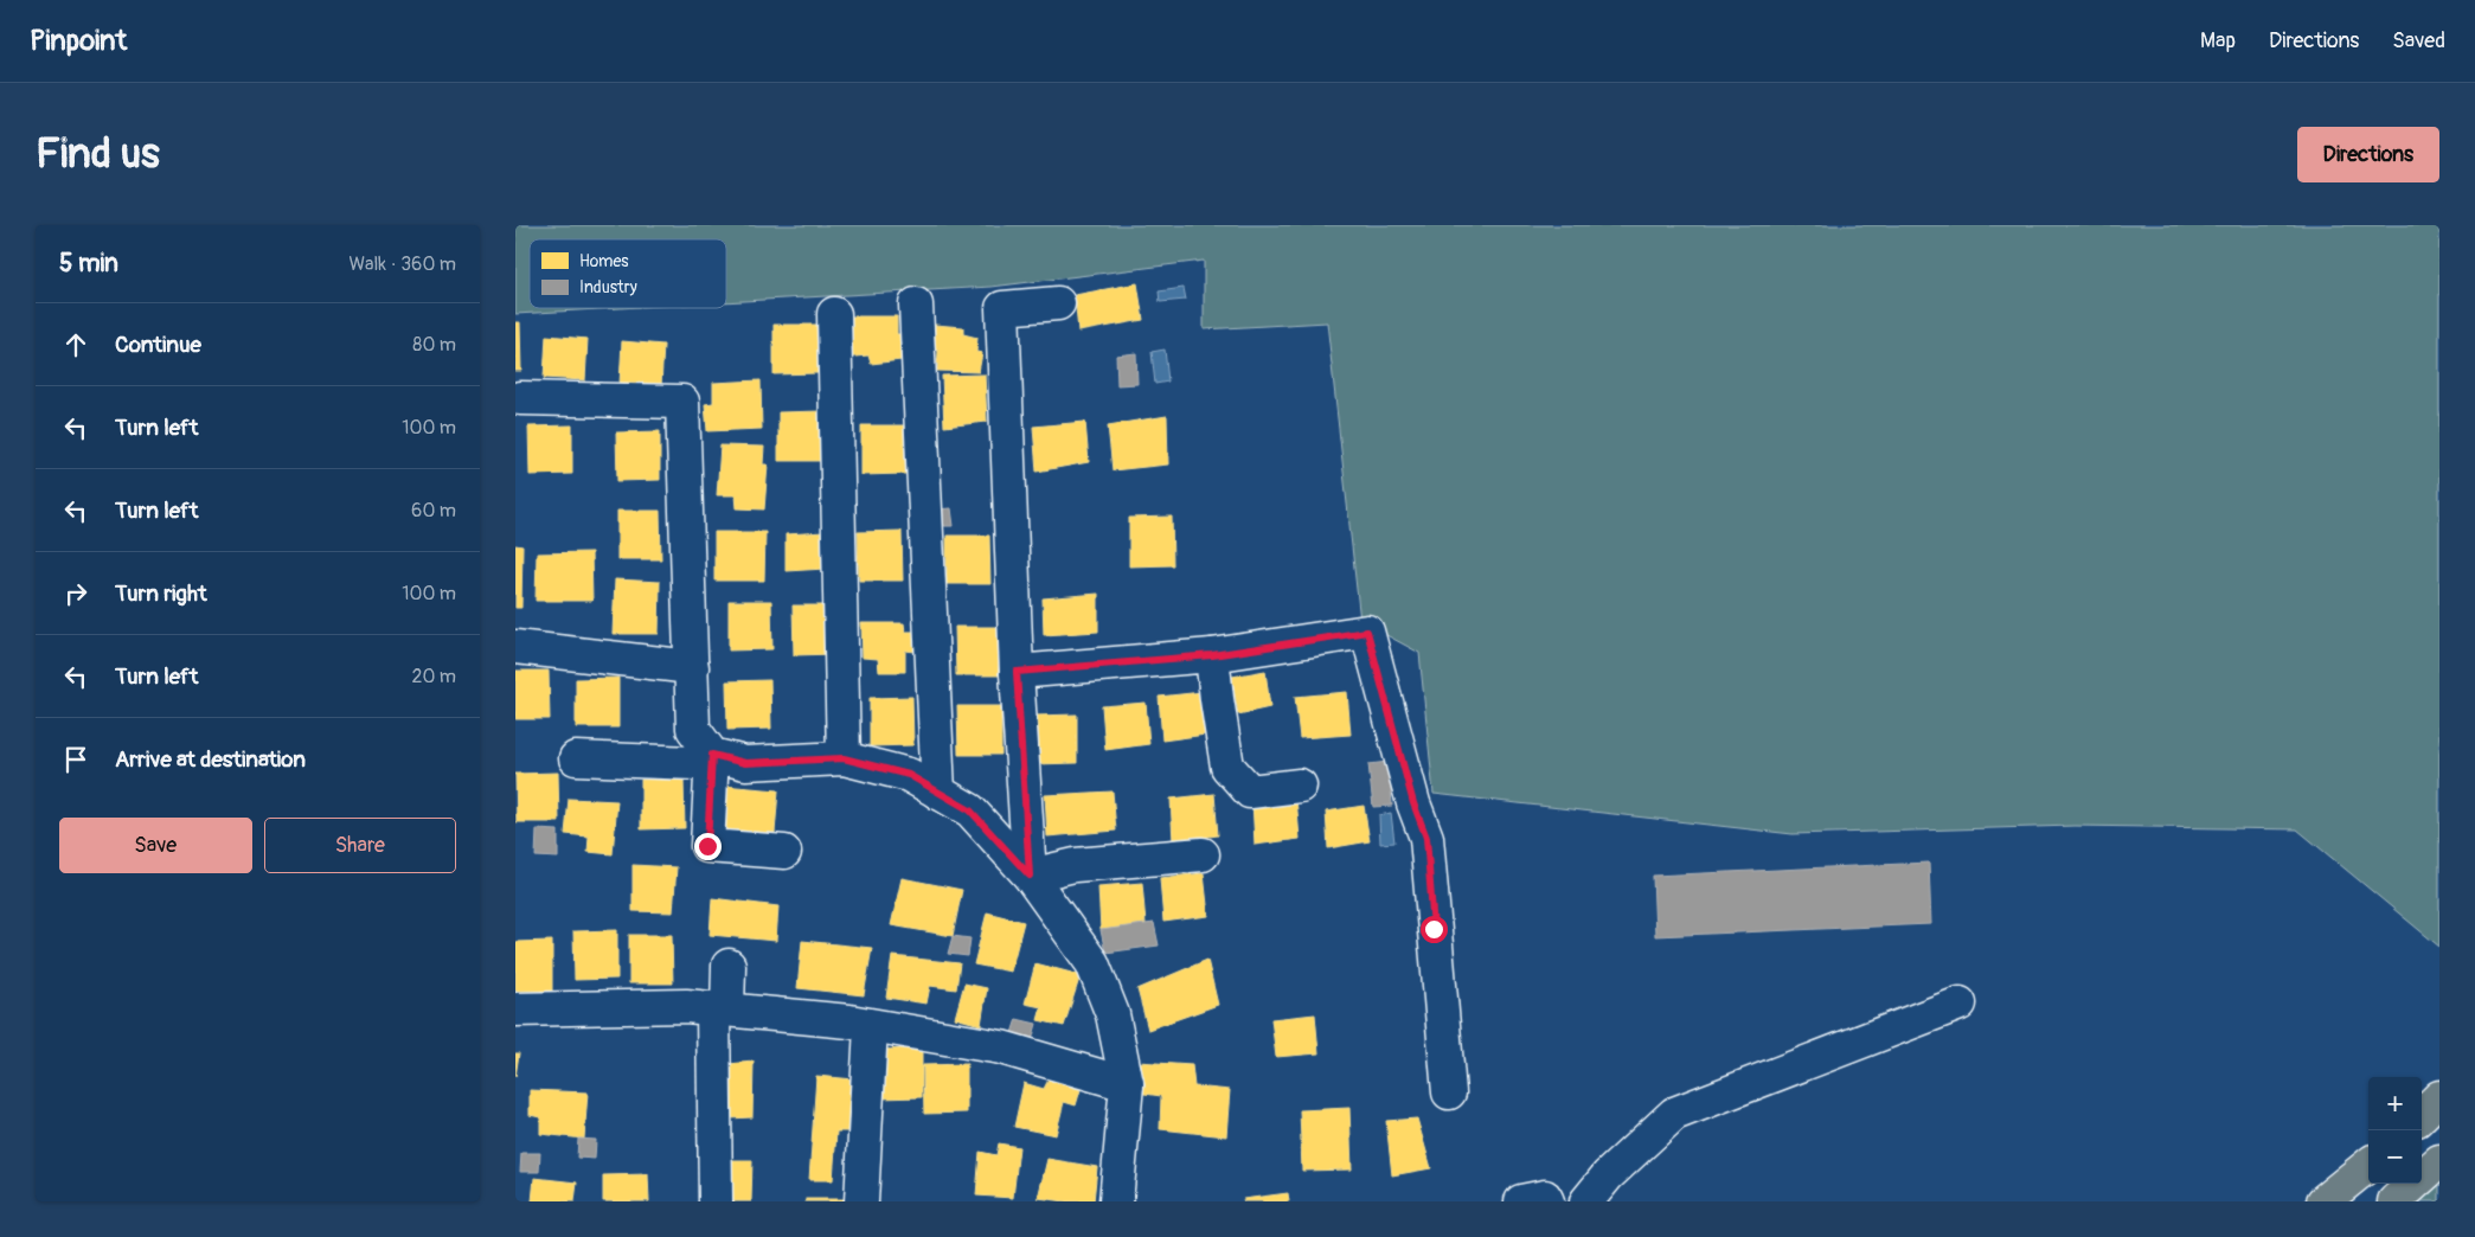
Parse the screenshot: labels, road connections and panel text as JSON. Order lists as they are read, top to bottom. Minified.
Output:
{"legend":["Homes","Industry"],"page":{"header":"Pinpoint","nav":["Map","Directions","Saved"],"buttons":["Directions",["Save","Share"]],"title":"Find us","heading":["5 min","Walk · 360 m"],"list":[["Continue","80 m"],["Turn left","100 m"],["Turn left","60 m"],["Turn right","100 m"],["Turn left","20 m"],"Arrive at destination"],"map_buttons":["+","−"]}}
